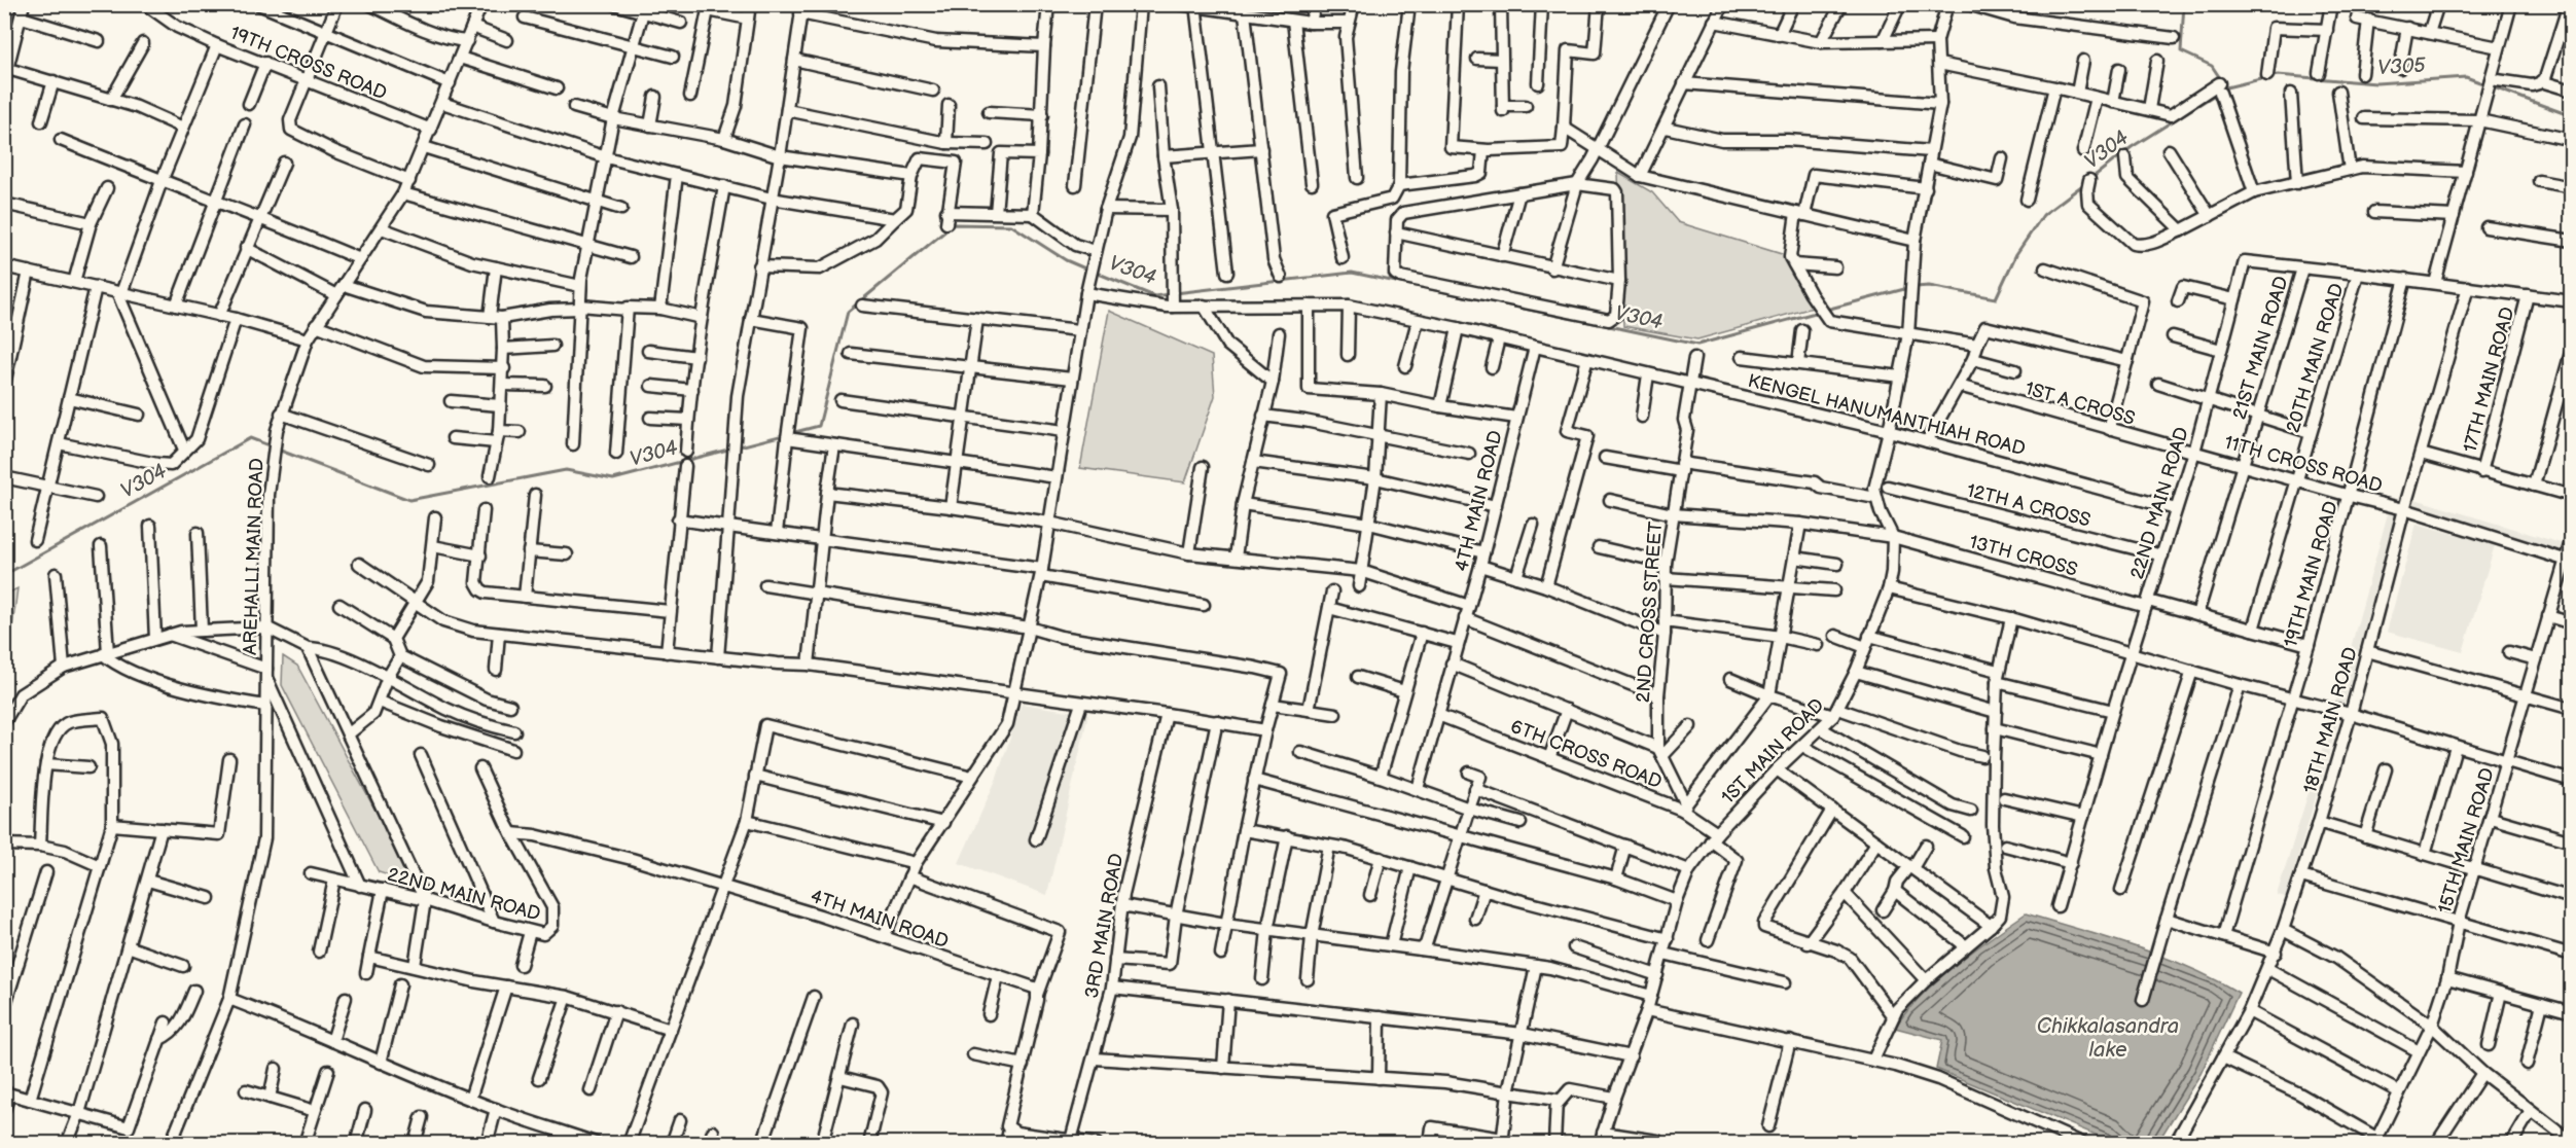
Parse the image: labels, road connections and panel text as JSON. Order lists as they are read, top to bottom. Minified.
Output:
{"streets":{"street":["19TH CROSS ROAD","21ST MAIN ROAD","20TH MAIN ROAD","17TH MAIN ROAD","1ST A CROSS","KENGEL HANUMANTHIAH ROAD","11TH CROSS ROAD","4TH MAIN ROAD","22ND MAIN ROAD","12TH A CROSS","13TH CROSS","AREHALLI MAIN ROAD","19TH MAIN ROAD","2ND CROSS STREET","18TH MAIN ROAD","1ST MAIN ROAD","6TH CROSS ROAD","15TH MAIN ROAD","3RD MAIN ROAD"]},"crossings":[["19TH CROSS ROAD","AREHALLI MAIN ROAD"],["21ST MAIN ROAD","11TH CROSS ROAD"],["21ST MAIN ROAD","22ND MAIN ROAD"],["21ST MAIN ROAD","13TH CROSS"],["20TH MAIN ROAD","11TH CROSS ROAD"],["20TH MAIN ROAD","22ND MAIN ROAD"],["20TH MAIN ROAD","13TH CROSS"],["17TH MAIN ROAD","22ND MAIN ROAD"],["1ST A CROSS","11TH CROSS ROAD"],["1ST A CROSS","22ND MAIN ROAD"],["KENGEL HANUMANTHIAH ROAD","4TH MAIN ROAD"],["KENGEL HANUMANTHIAH ROAD","22ND MAIN ROAD"],["KENGEL HANUMANTHIAH ROAD","2ND CROSS STREET"],["11TH CROSS ROAD","22ND MAIN ROAD"],["11TH CROSS ROAD","19TH MAIN ROAD"],["11TH CROSS ROAD","18TH MAIN ROAD"],["11TH CROSS ROAD","15TH MAIN ROAD"],["4TH MAIN ROAD","22ND MAIN ROAD"],["4TH MAIN ROAD","6TH CROSS ROAD"],["22ND MAIN ROAD","12TH A CROSS"],["22ND MAIN ROAD","13TH CROSS"],["22ND MAIN ROAD","19TH MAIN ROAD"],["22ND MAIN ROAD","18TH MAIN ROAD"],["13TH CROSS","19TH MAIN ROAD"],["13TH CROSS","2ND CROSS STREET"],["13TH CROSS","1ST MAIN ROAD"],["2ND CROSS STREET","6TH CROSS ROAD"],["1ST MAIN ROAD","6TH CROSS ROAD"]],"water":["V305","V304","Chikkalasandra lake"]}
